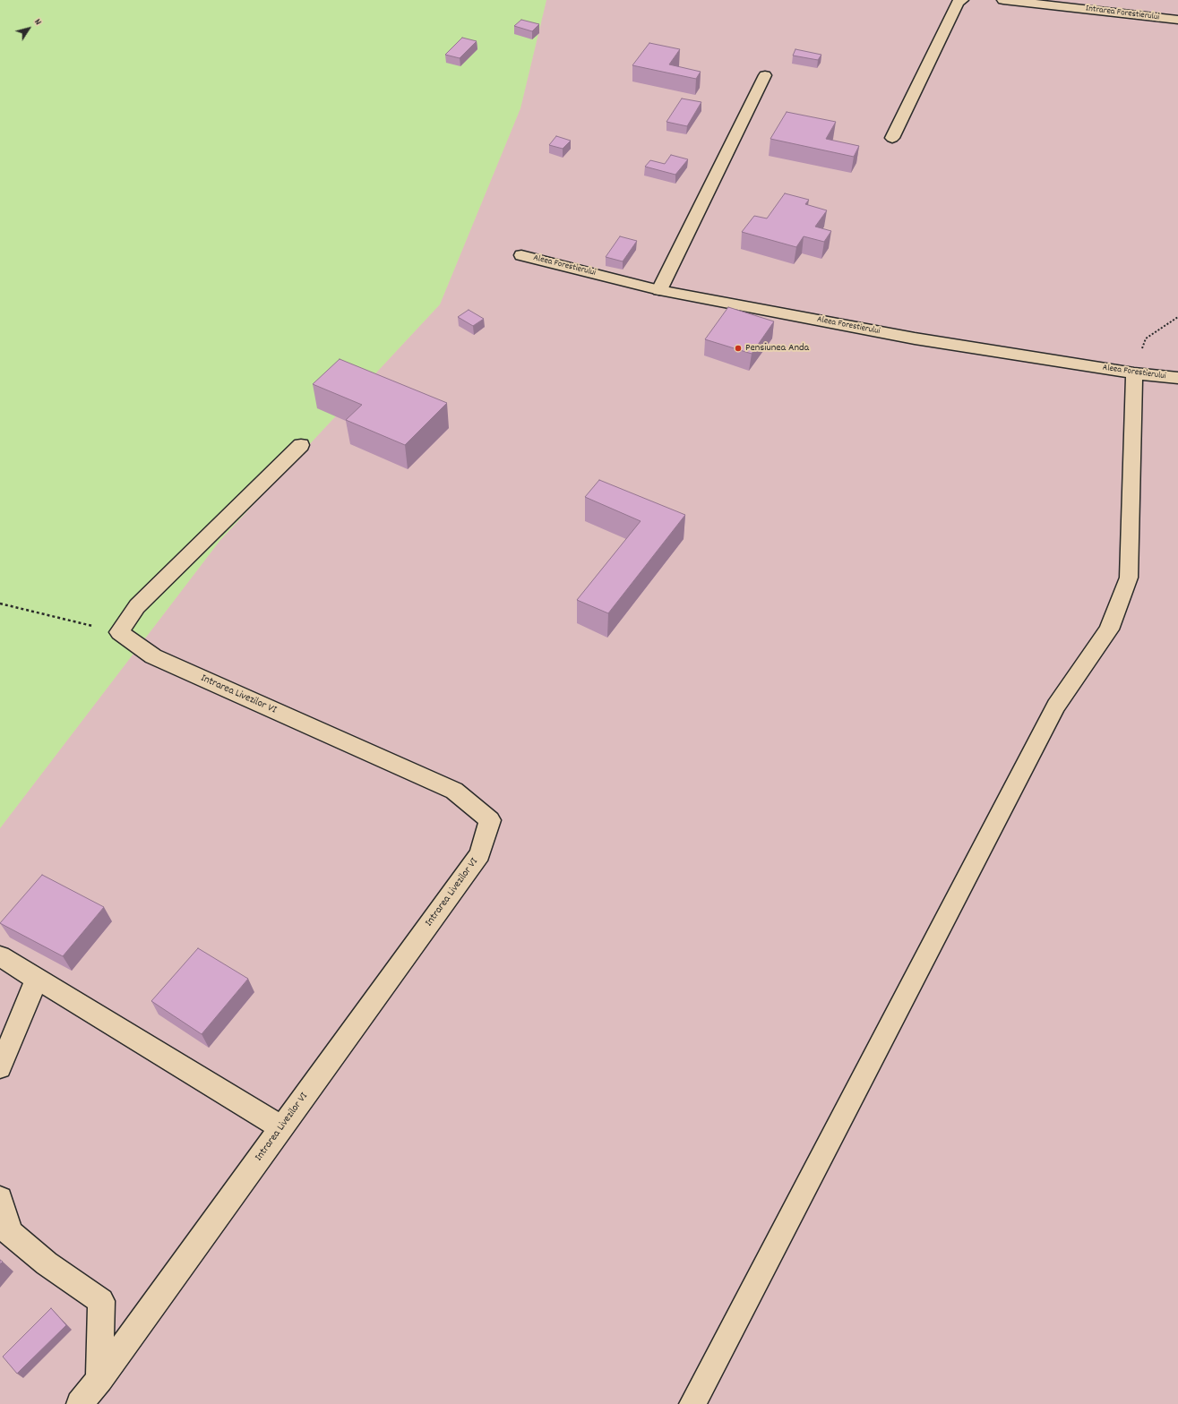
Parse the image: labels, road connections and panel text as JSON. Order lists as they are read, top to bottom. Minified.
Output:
{"streets":{"street":["Intrarea Forestierului","Aleea Forestierului","Intrarea Livezilor VI"]},"places":["Pensiunea Anda"],"north":"top right"}
